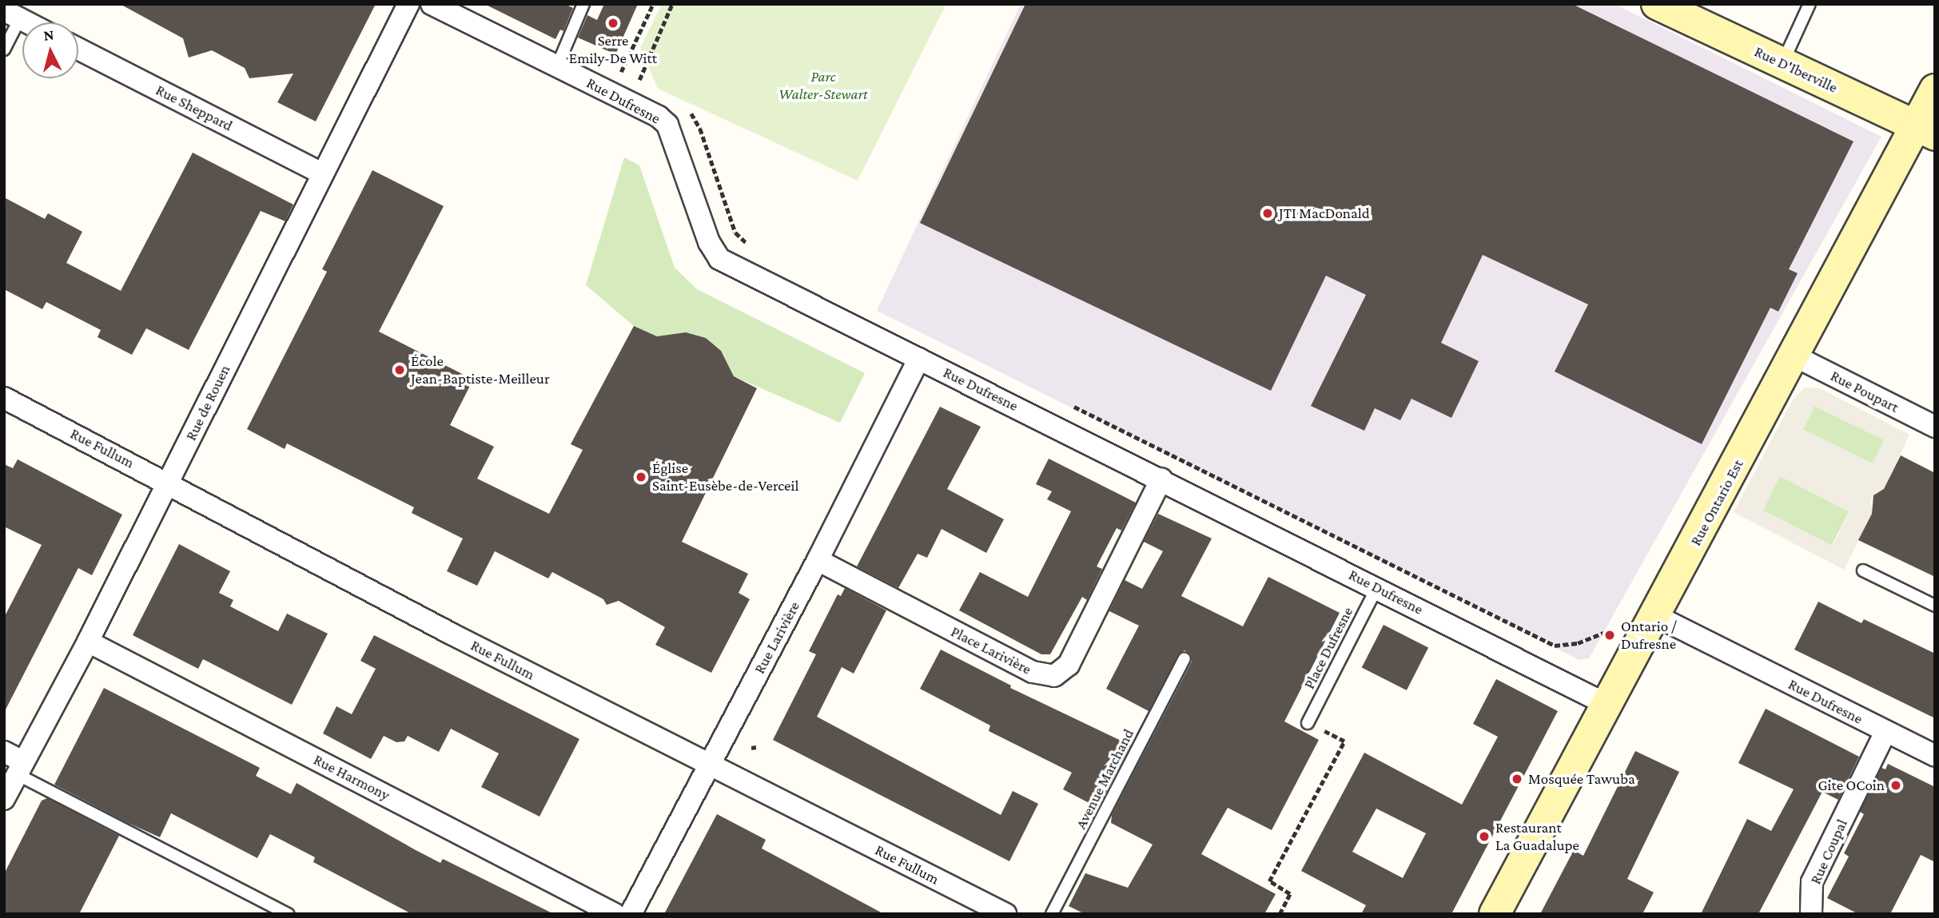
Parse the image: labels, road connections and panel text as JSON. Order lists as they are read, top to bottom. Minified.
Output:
{"streets":{"main road":["Rue D'Iberville","Rue Ontario Est"],"street":["Rue Dufresne","Rue Sheppard","Rue Poupart","Rue de Rouen","Rue Fullum","Rue Larivière","Place Larivière","Rue Harmony","Rue Coupal"],"lane":["Place Dufresne","Avenue Marchand"]},"crossings":[["Rue D'Iberville","Rue Ontario Est"],["Rue Dufresne","Rue Ontario Est"],["Rue Dufresne","Rue Larivière"],["Rue Dufresne","Place Dufresne"],["Rue Dufresne","Place Larivière"],["Rue Dufresne","Rue Coupal"],["Rue Sheppard","Rue de Rouen"],["Rue Poupart","Rue Ontario Est"],["Rue de Rouen","Rue Fullum"],["Rue de Rouen","Rue Harmony"],["Rue Fullum","Rue Larivière"],["Rue Larivière","Place Larivière"]],"parks":["Parc Walter-Stewart"],"places":["Serre Emily-De Witt","JTI MacDonald","École Jean-Baptiste-Meilleur","Église Saint-Eusèbe-de-Verceil","Ontario / Dufresne","Mosquée Tawuba","Gite OCoin","Restaurant La Guadalupe"],"north":"top"}
